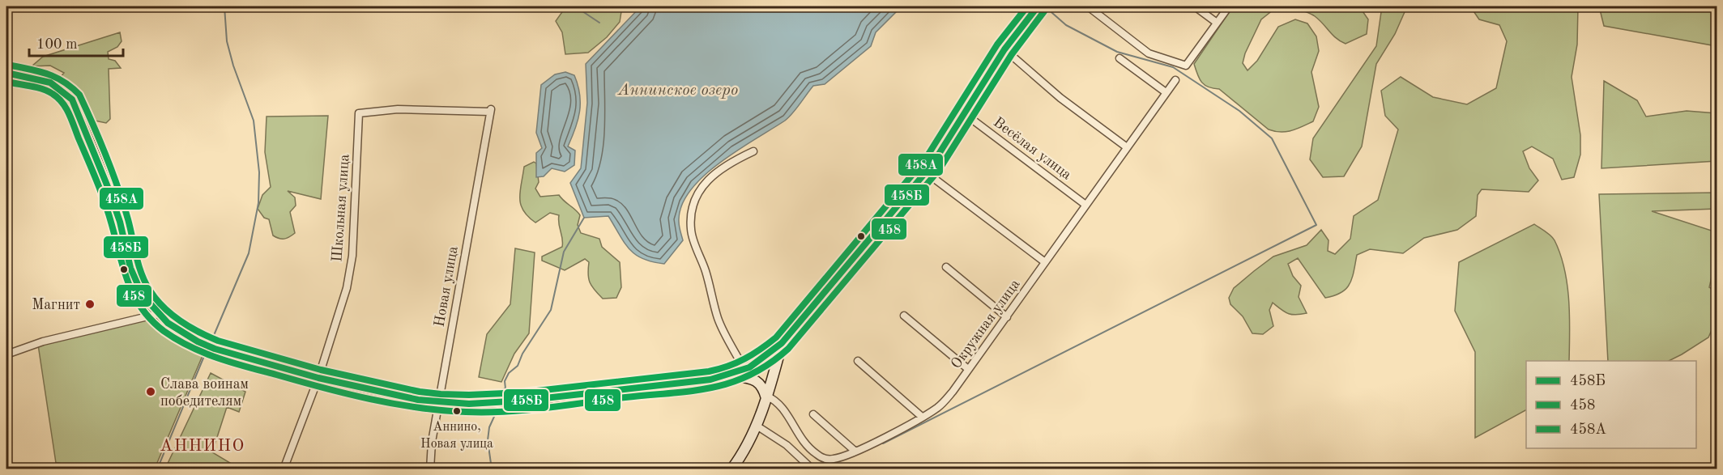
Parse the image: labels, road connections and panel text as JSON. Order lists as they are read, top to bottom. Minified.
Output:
{"streets":{"street":["Весёлая улица","Школьная улица","Новая улица","Окружная улица"]},"crossings":[["Весёлая улица","Окружная улица"],["Школьная улица","Новая улица"]],"districts":["АННИНО"],"water":["Аннинское озеро"],"places":["Магнит","Слава воинам победителям","Аннино, Новая улица"],"lines":["transit line 458Б","transit line 458А","transit line 458"],"legend":["458Б","458","458А"],"scale_bar":"100 m"}
